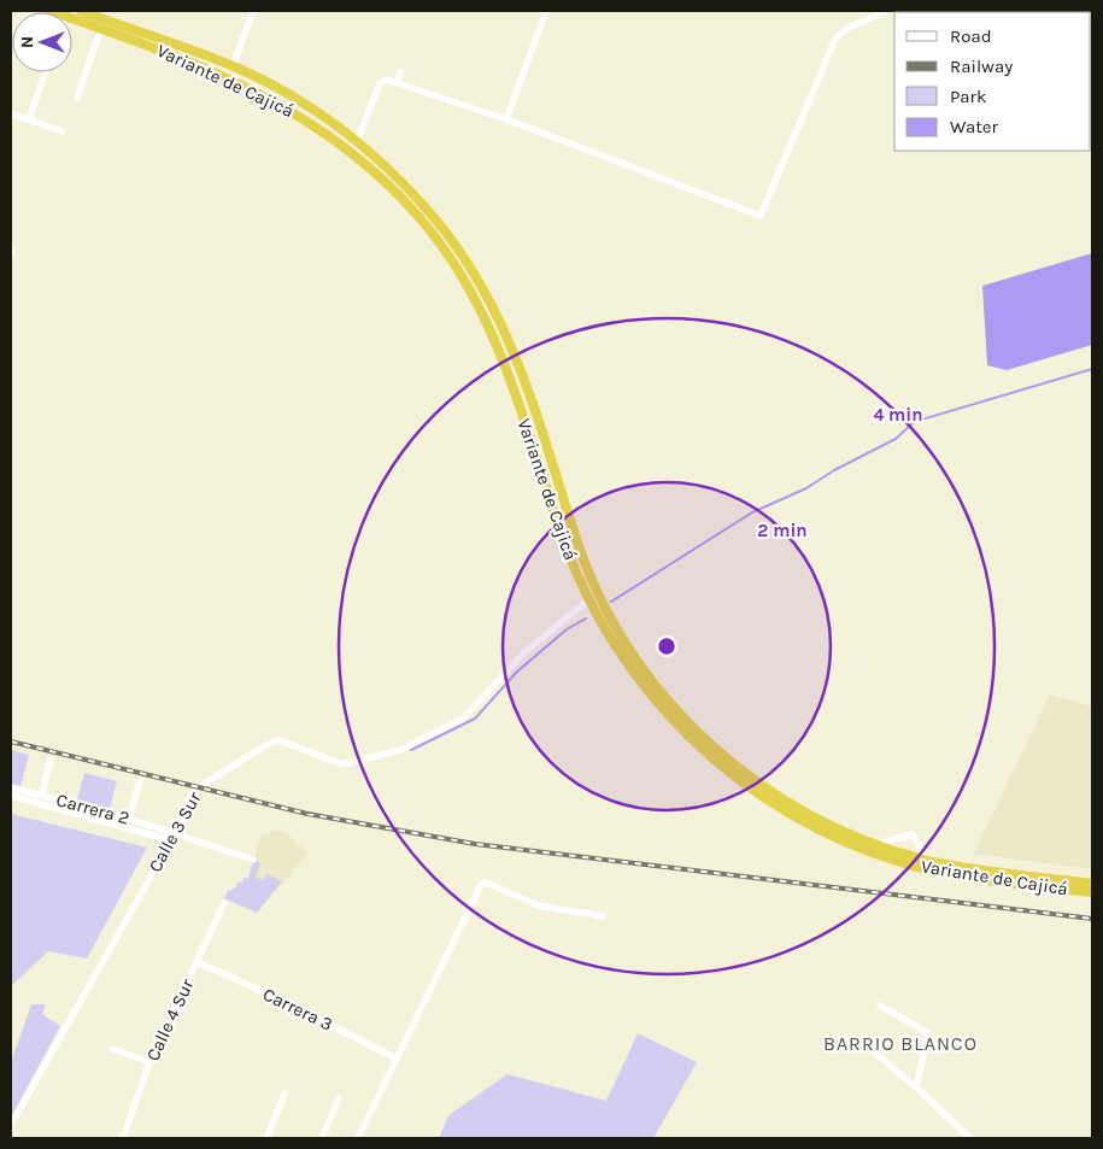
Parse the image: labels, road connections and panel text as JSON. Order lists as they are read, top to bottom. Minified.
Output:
{"streets":{"highway":["Variante de Cajicá"],"street":["Carrera 2","Calle 3 Sur","Carrera 3","Calle 4 Sur"]},"crossings":[["Variante de Cajicá","Calle 3 Sur"],["Carrera 2","Calle 3 Sur"],["Carrera 3","Calle 4 Sur"]],"districts":["BARRIO BLANCO"],"legend":["Road","Railway","Park","Water"],"north":"left","rings":["4 min","2 min"]}
